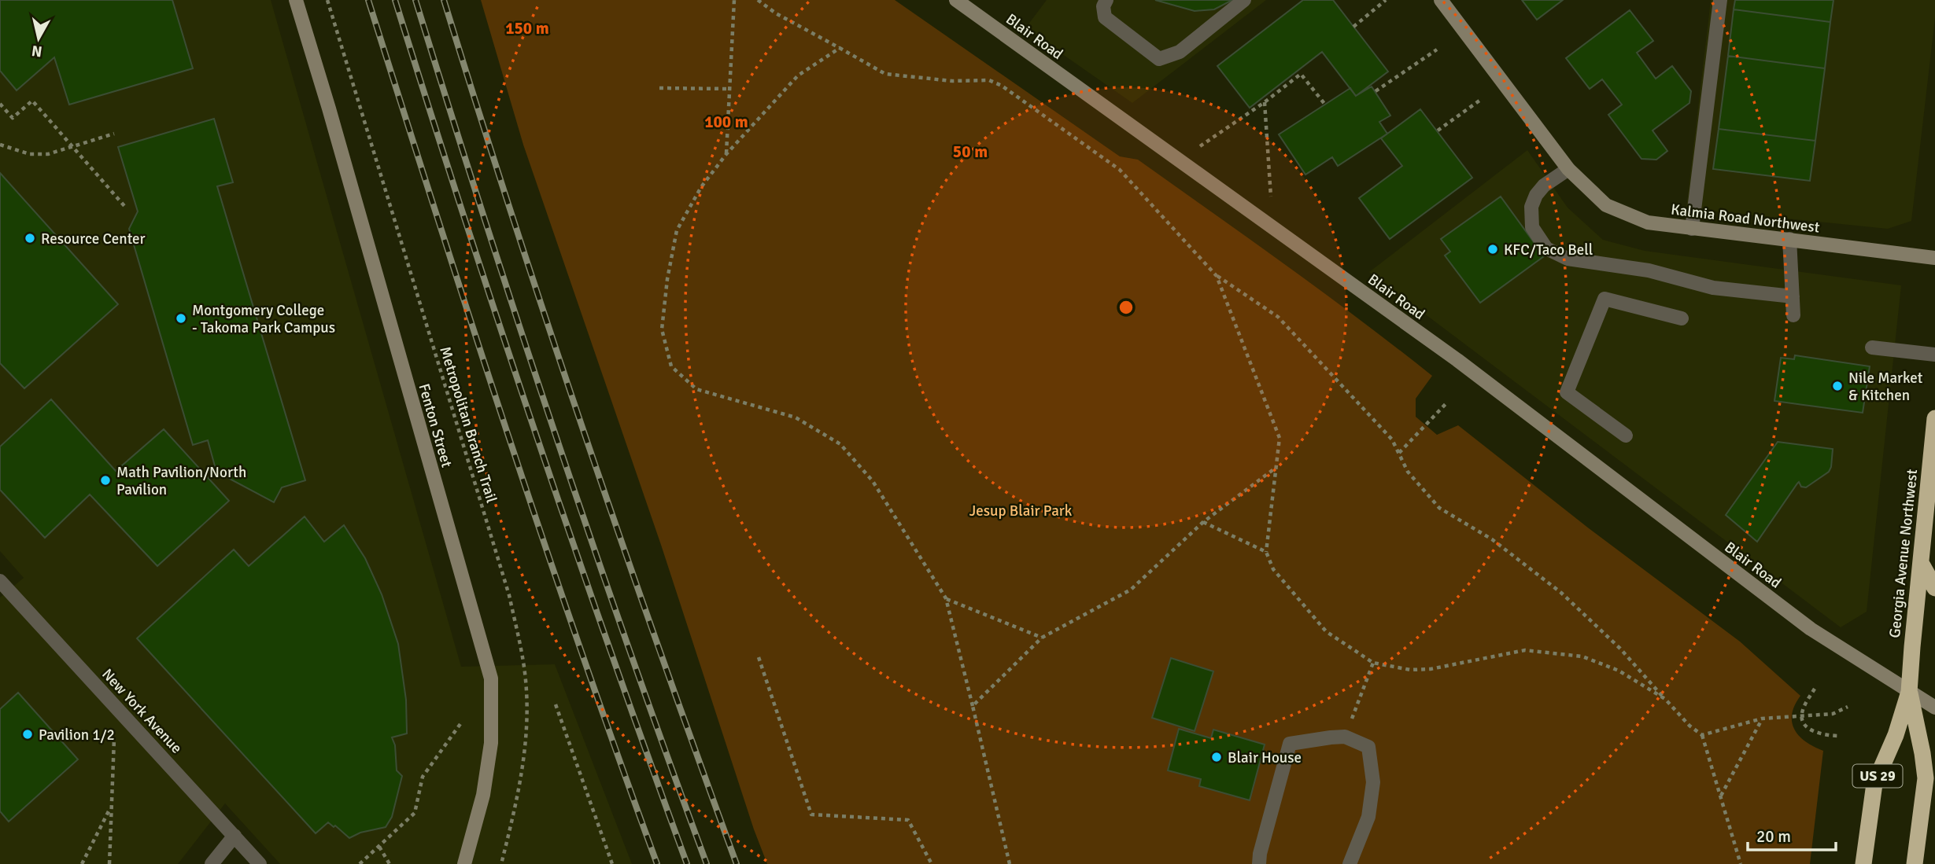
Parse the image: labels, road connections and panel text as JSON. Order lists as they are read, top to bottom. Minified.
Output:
{"streets":{"highway":["Georgia Avenue Northwest","US 29"],"street":["Blair Road","Kalmia Road Northwest","Fenton Street","New York Avenue"],"path":["Metropolitan Branch Trail"]},"crossings":[["Blair Road","Georgia Avenue Northwest"],["Blair Road","US 29"],["Georgia Avenue Northwest","US 29"]],"parks":["Jesup Blair Park"],"places":["Resource Center","KFC/Taco Bell","Montgomery College - Takoma Park Campus","Nile Market & Kitchen","Math Pavilion/North Pavilion","Pavilion 1/2","Blair House"],"scale_bar":"20 m","north":"bottom","rings":["150 m","100 m","50 m"]}
